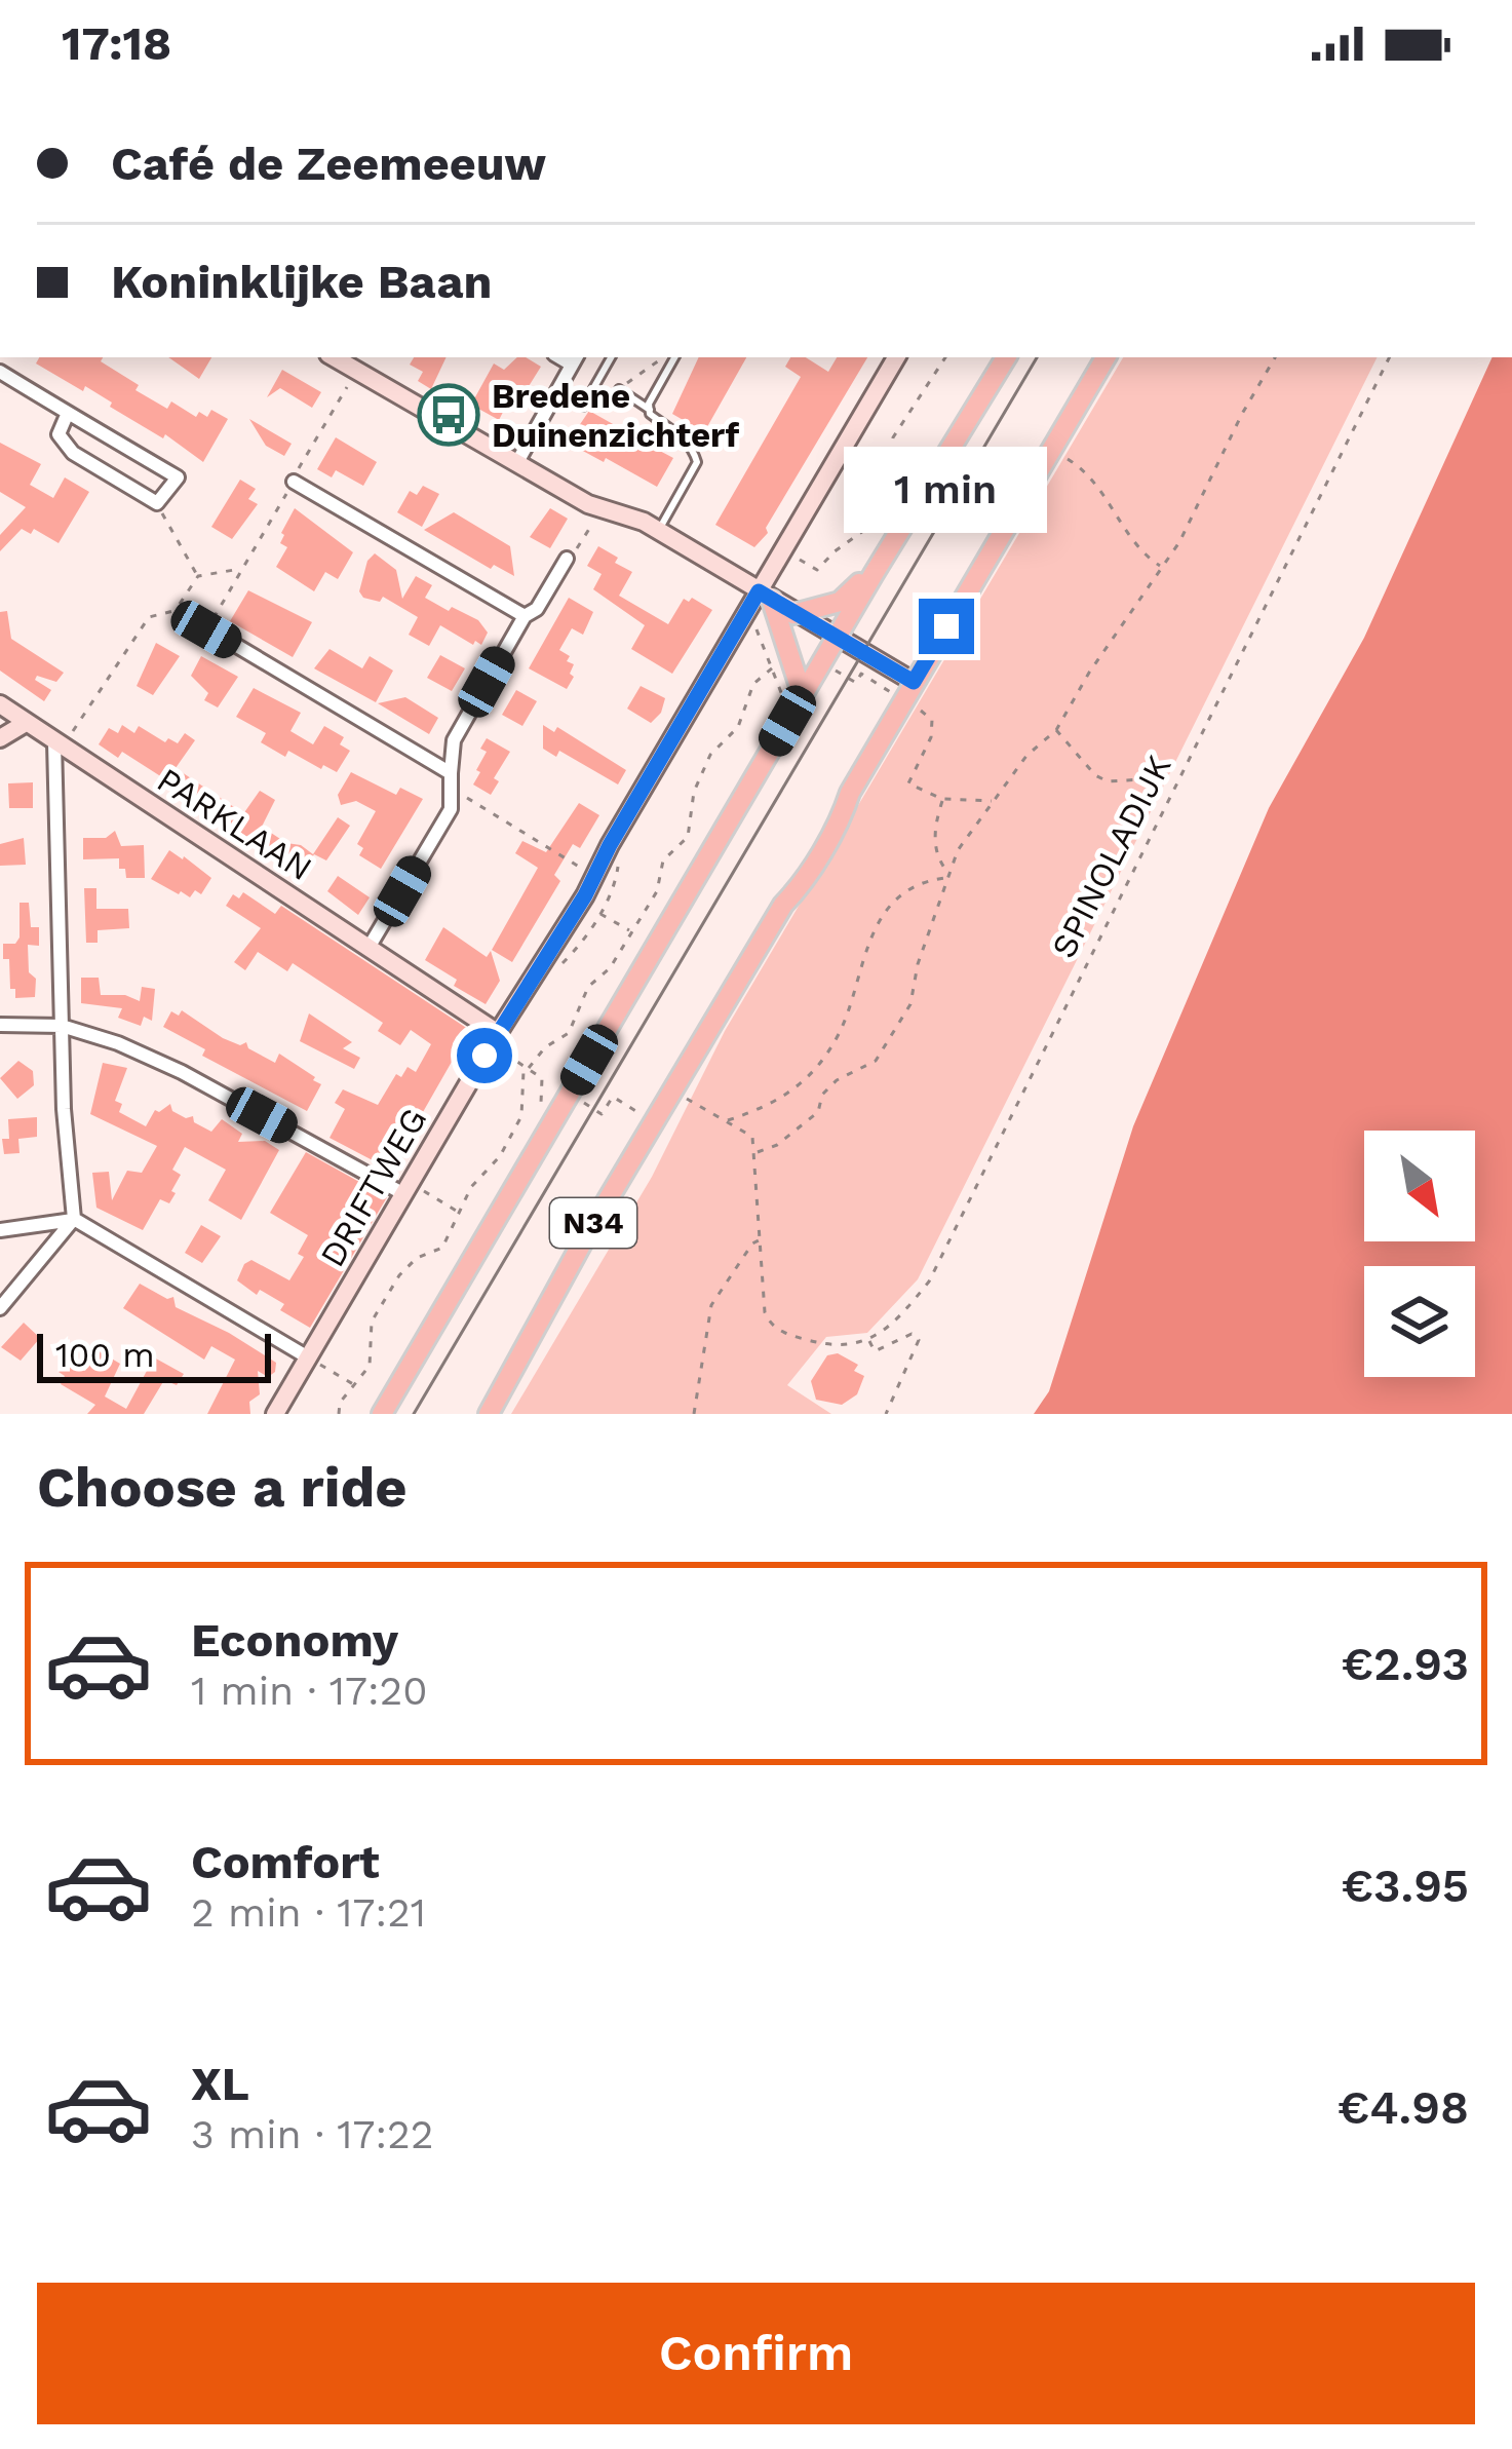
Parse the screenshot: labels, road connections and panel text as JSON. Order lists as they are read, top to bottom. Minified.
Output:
{"streets":{"main road":["N34"],"street":["PARKLAAN","DRIFTWEG"],"path":["SPINOLADIJK"]},"crossings":[["PARKLAAN","DRIFTWEG"]],"places":{"bus stop":["Bredene Duinenzichterf"]},"scale_bar":"100 m","north":"bottom right","page":{"status":"17:18","banner":["Café de Zeemeeuw","Koninklijke Baan"],"bubble":"1 min","scale":"100 m","heading":"Choose a ride","list":[{"name":"Economy","note":"1 min · 17:20","value":"€2.93"},{"name":"Comfort","note":"2 min · 17:21","value":"€3.95"},{"name":"XL","note":"3 min · 17:22","value":"€4.98"}],"buttons":"Confirm"}}
